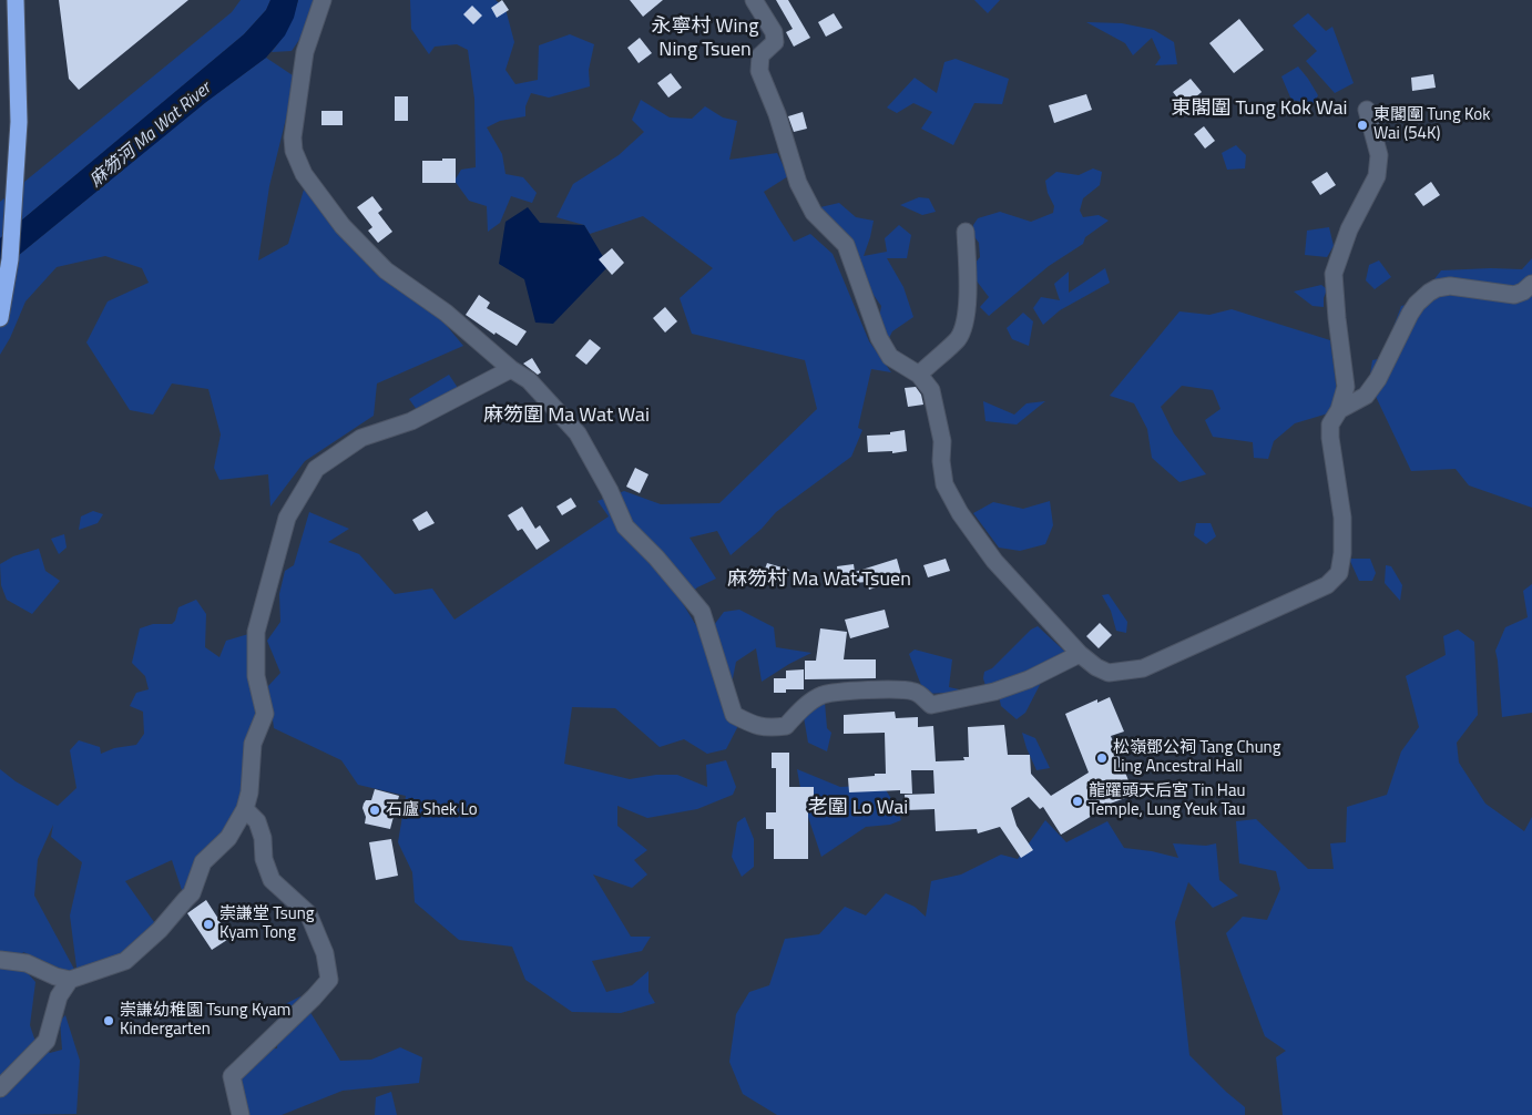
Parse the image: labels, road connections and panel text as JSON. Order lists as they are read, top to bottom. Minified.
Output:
{"districts":["永寧村 Wing Ning Tsuen","東閣圍 Tung Kok Wai","麻笏圍 Ma Wat Wai","麻笏村 Ma Wat Tsuen","老圍 Lo Wai"],"water":["麻笏河 Ma Wat River"],"places":["東閣圍 Tung Kok Wai (54K)","松嶺鄧公祠 Tang Chung Ling Ancestral Hall","龍躍頭天后宮 Tin Hau Temple, Lung Yeuk Tau","石廬 Shek Lo","崇謙堂 Tsung Kyam Tong","崇謙幼稚園 Tsung Kyam Kindergarten"]}
